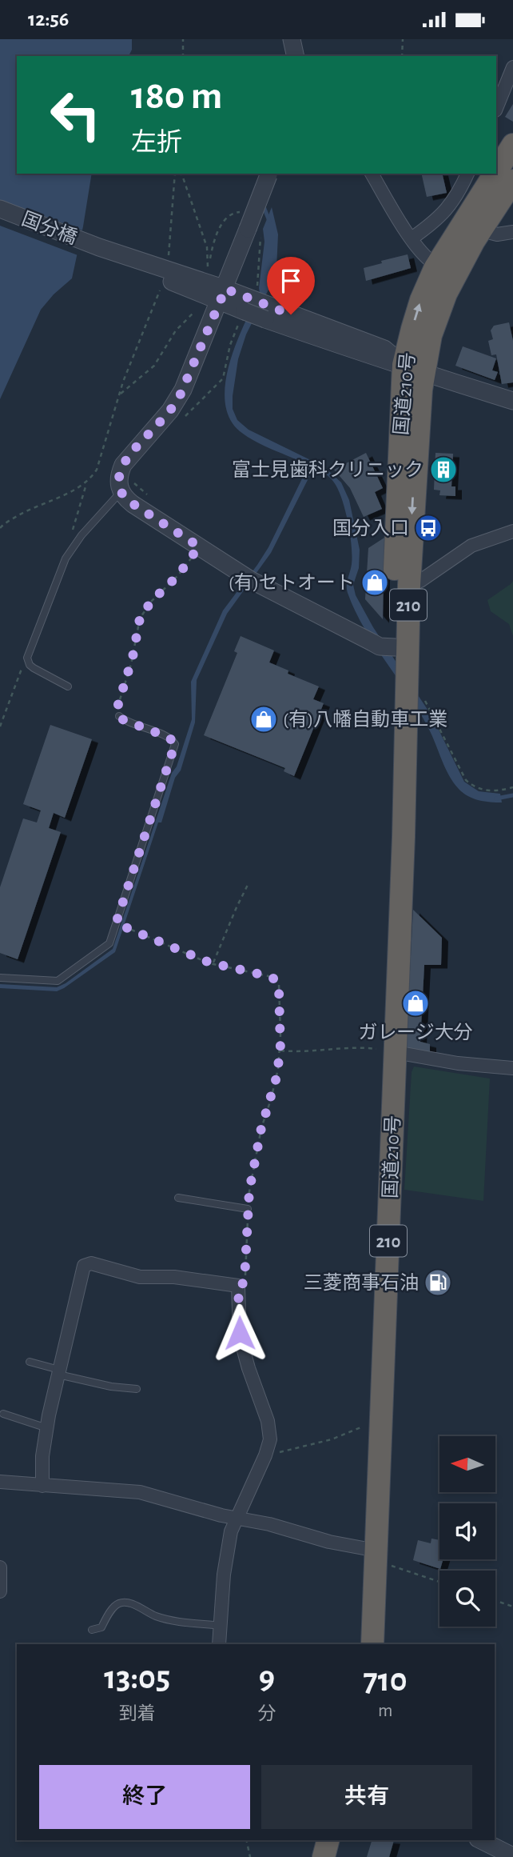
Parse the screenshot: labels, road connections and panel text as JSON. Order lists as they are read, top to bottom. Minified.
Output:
{"streets":{"highway":["国道210号","210"],"street":["国分橋"]},"crossings":[["国分橋","国道210号"]],"places":{"building":["富士見歯科クリニック"],"bus stop":["国分入口"],"shop":["(有)セトオート","(有)八幡自動車工業","ガレージ大分"],"fuel station":["三菱商事石油"]},"north":"left","page":{"status":"12:56","turn":["180 m","左折"],"eta":["13:05","到着","9","分","710","m"],"buttons":["終了","共有"]}}
